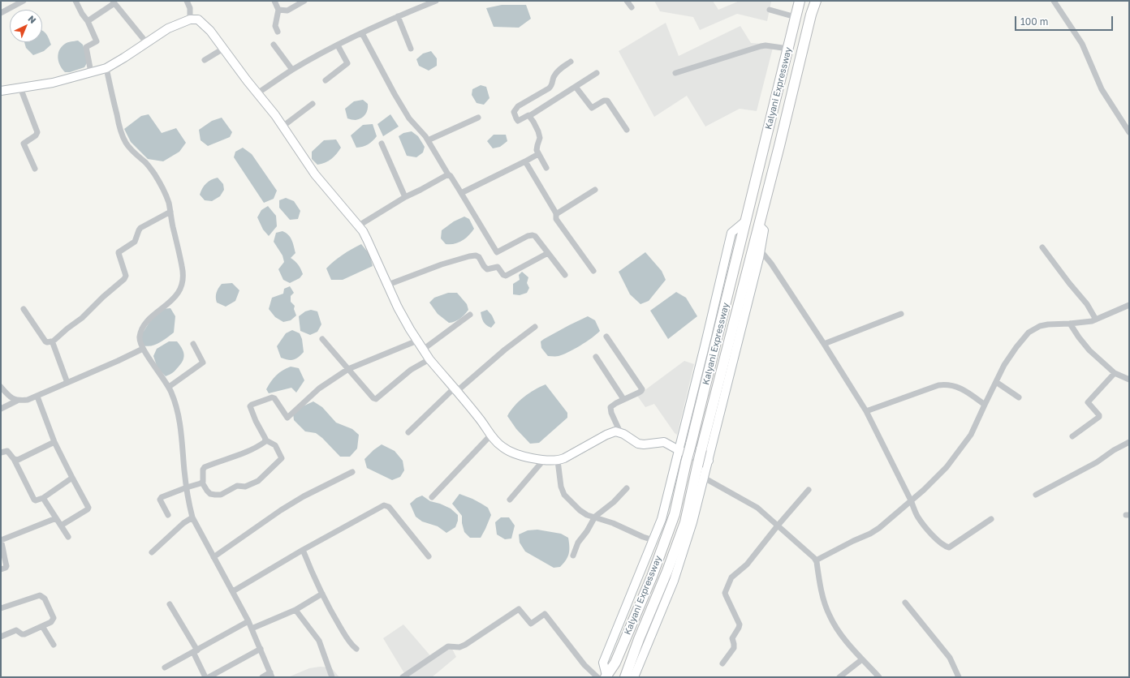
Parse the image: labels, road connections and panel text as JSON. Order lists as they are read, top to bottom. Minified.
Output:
{"streets":{"highway":["Kalyani Expressway"]},"scale_bar":"100 m","north":"top right"}
